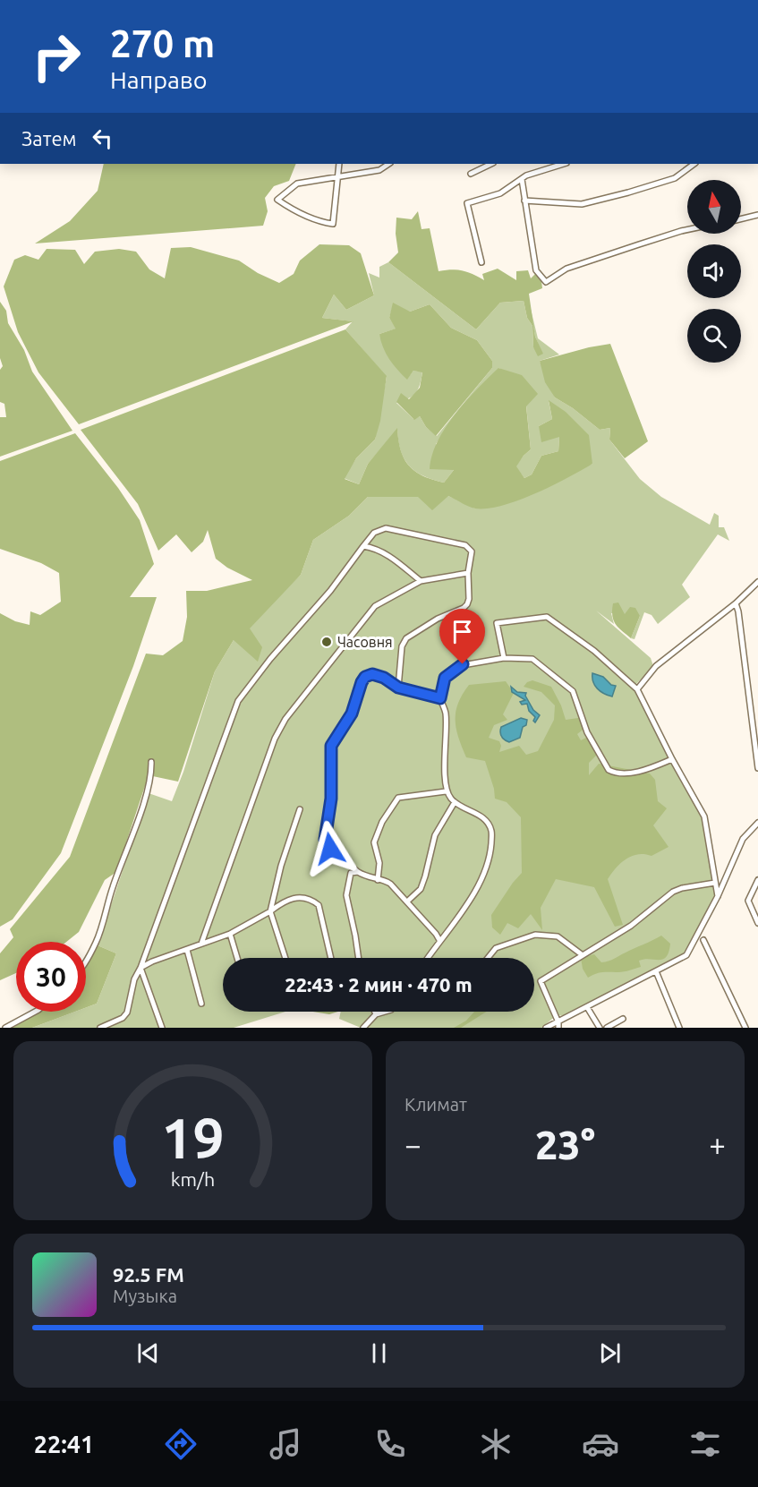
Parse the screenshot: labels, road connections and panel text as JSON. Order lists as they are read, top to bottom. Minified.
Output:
{"places":["Часовня"],"north":"top","page":{"turn":["270 m","Направо"],"then":"Затем","limit":"30","trip":"22:43 · 2 мин · 470 m","tile":"Климат","heat":["−","23°","+"],"song":["92.5 FM","Музыка"],"tabs":"22:41","gauge":["19","km/h"]}}
